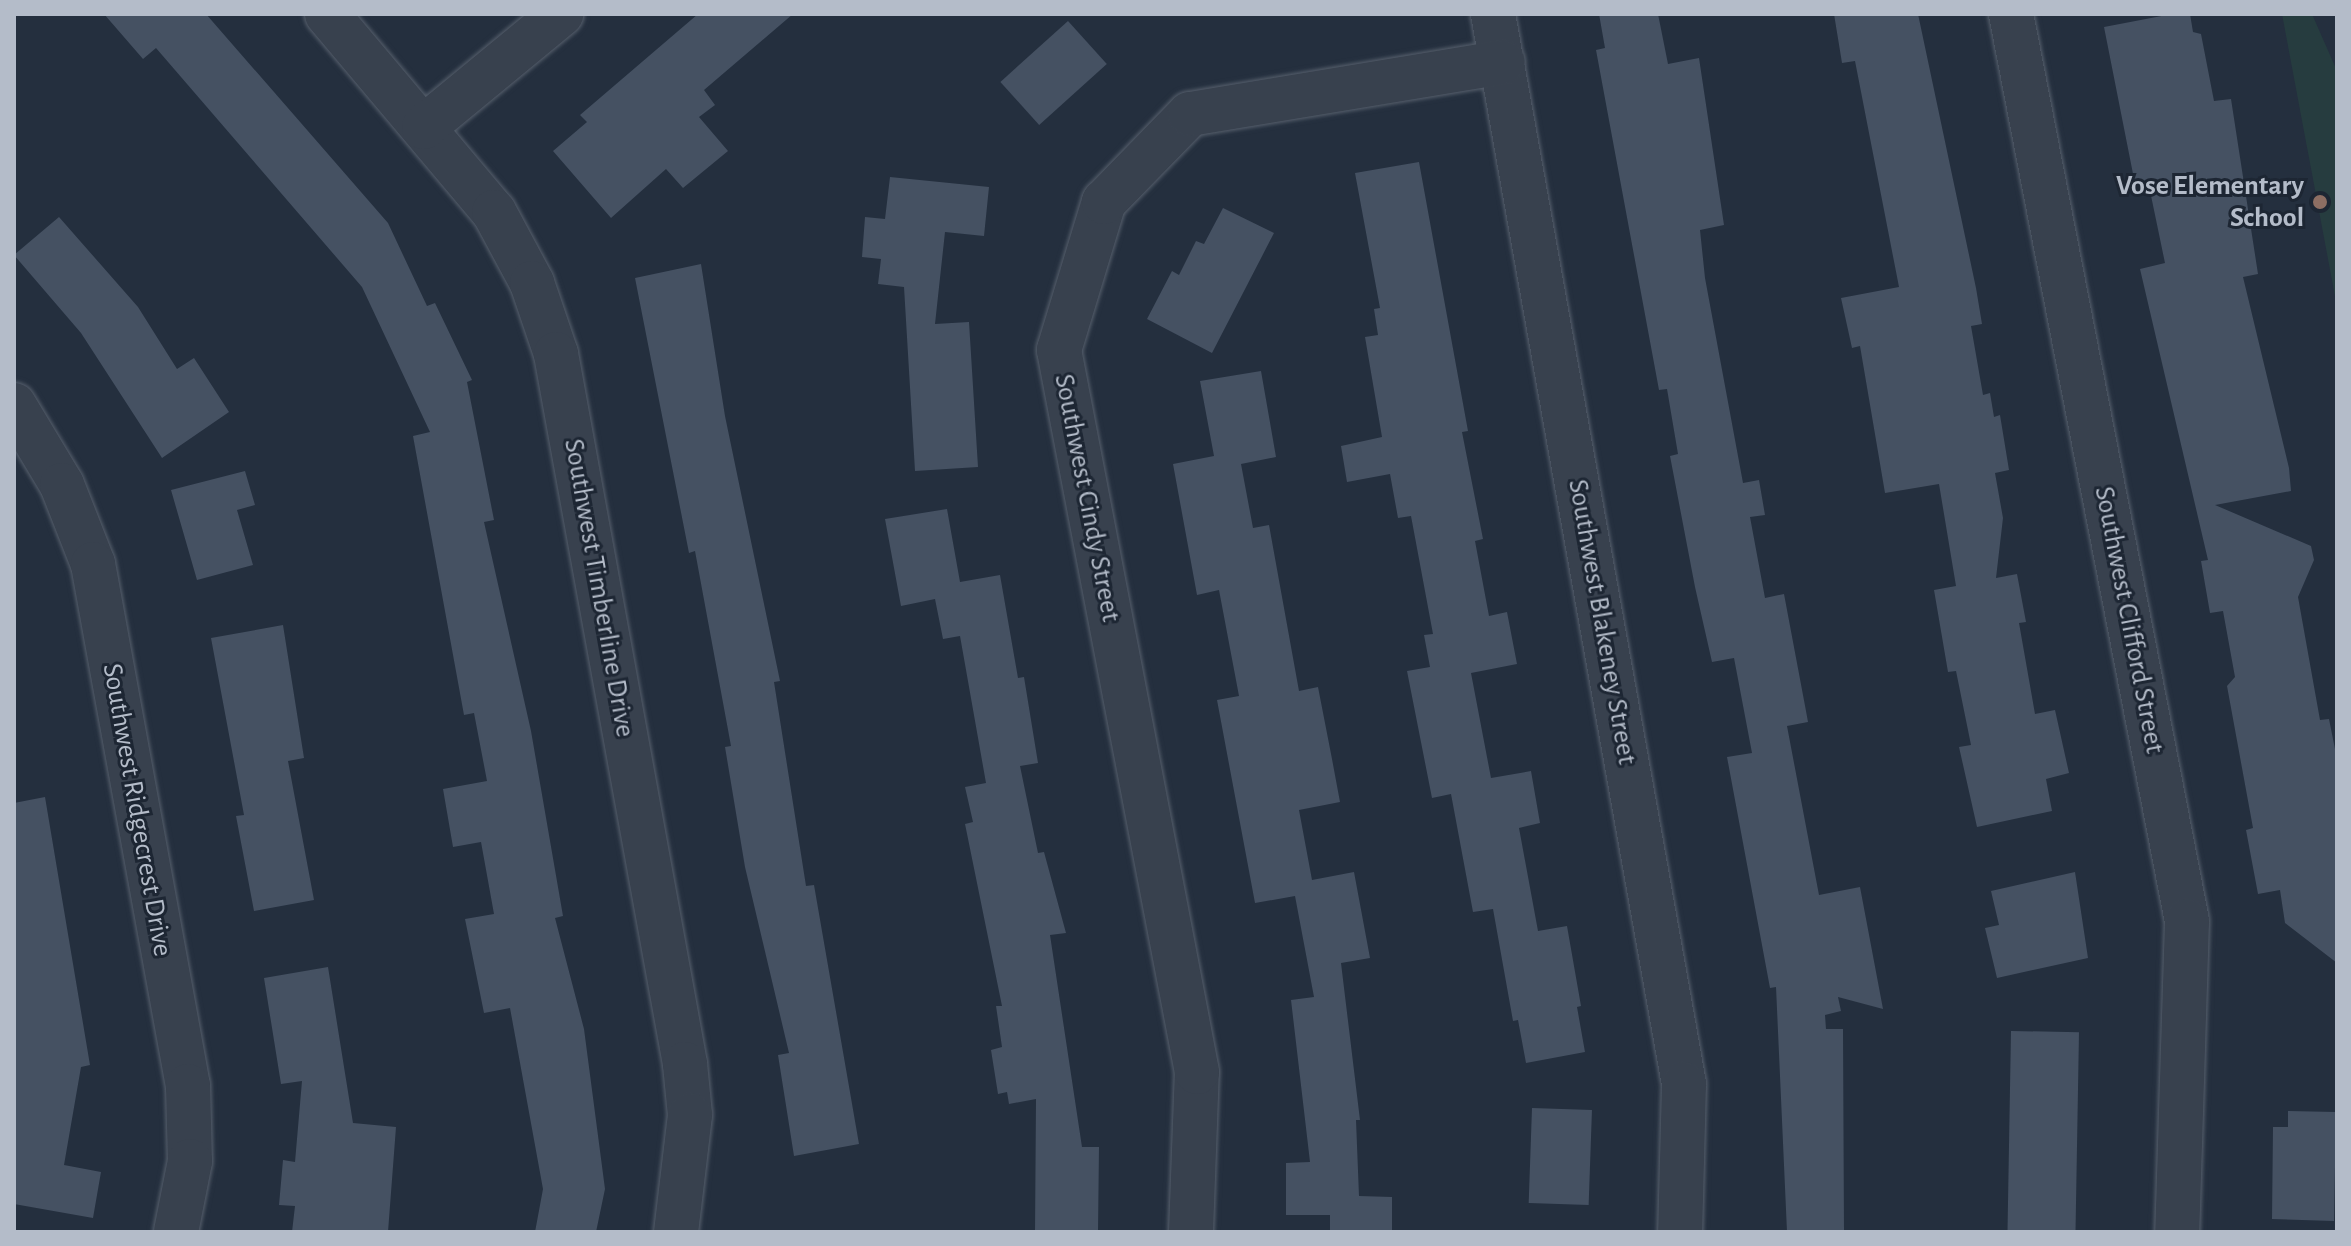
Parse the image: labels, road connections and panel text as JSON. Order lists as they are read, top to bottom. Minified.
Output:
{"streets":{"street":["Southwest Cindy Street","Southwest Timberline Drive","Southwest Clifford Street","Southwest Blakeney Street","Southwest Ridgecrest Drive"]},"crossings":[["Southwest Cindy Street","Southwest Blakeney Street"]],"places":["Vose Elementary School"]}
